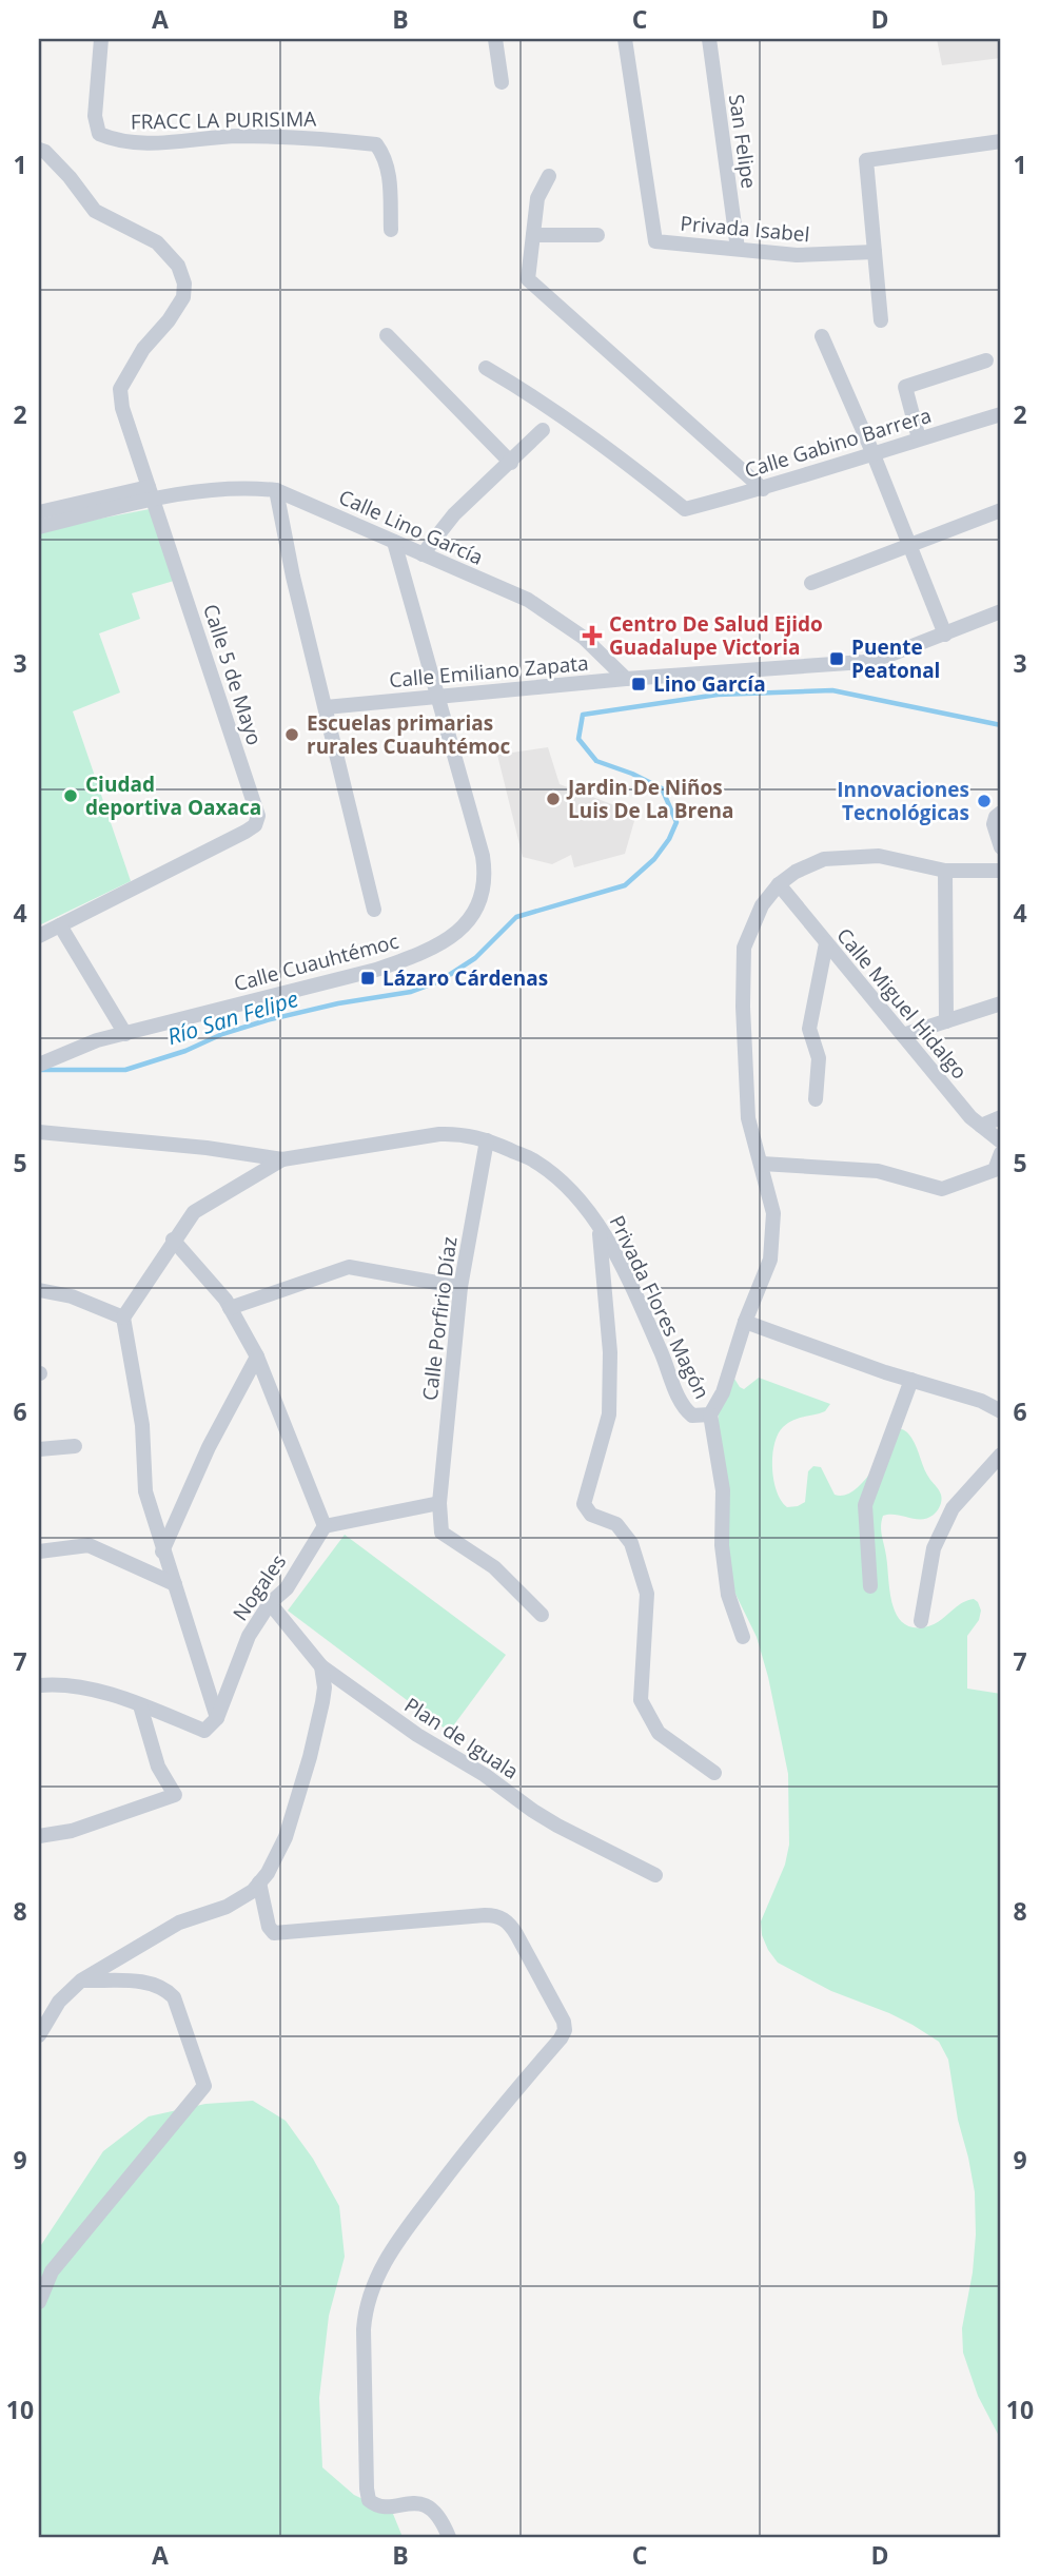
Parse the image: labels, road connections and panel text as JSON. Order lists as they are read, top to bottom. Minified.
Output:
{"streets":{"street":["FRACC LA PURISIMA","San Felipe","Privada Isabel","Calle Gabino Barrera","Calle Lino García","Calle Emiliano Zapata","Calle 5 de Mayo","Calle Cuauhtémoc","Calle Miguel Hidalgo","Privada Flores Magón","Calle Porfirio Díaz","Nogales","Plan de Iguala"]},"crossings":[["San Felipe","Privada Isabel"],["Calle Lino García","Calle Emiliano Zapata"],["Calle Lino García","Calle 5 de Mayo"],["Calle Lino García","Calle Cuauhtémoc"],["Calle Emiliano Zapata","Calle Cuauhtémoc"],["Calle Miguel Hidalgo","Privada Flores Magón"],["Privada Flores Magón","Calle Porfirio Díaz"],["Nogales","Plan de Iguala"]],"water":["Río San Felipe"],"places":{"health":["Centro De Salud Ejido Guadalupe Victoria"],"transit":["Puente Peatonal","Lino García","Lázaro Cárdenas"],"other":["Escuelas primarias rurales Cuauhtémoc","Ciudad deportiva Oaxaca","Jardin De Niños Luis De La Brena","Innovaciones Tecnológicas"]},"grid":{"columns":["A","B","C","D"],"rows":["1","2","3","4","5","6","7","8","9","10"]}}
